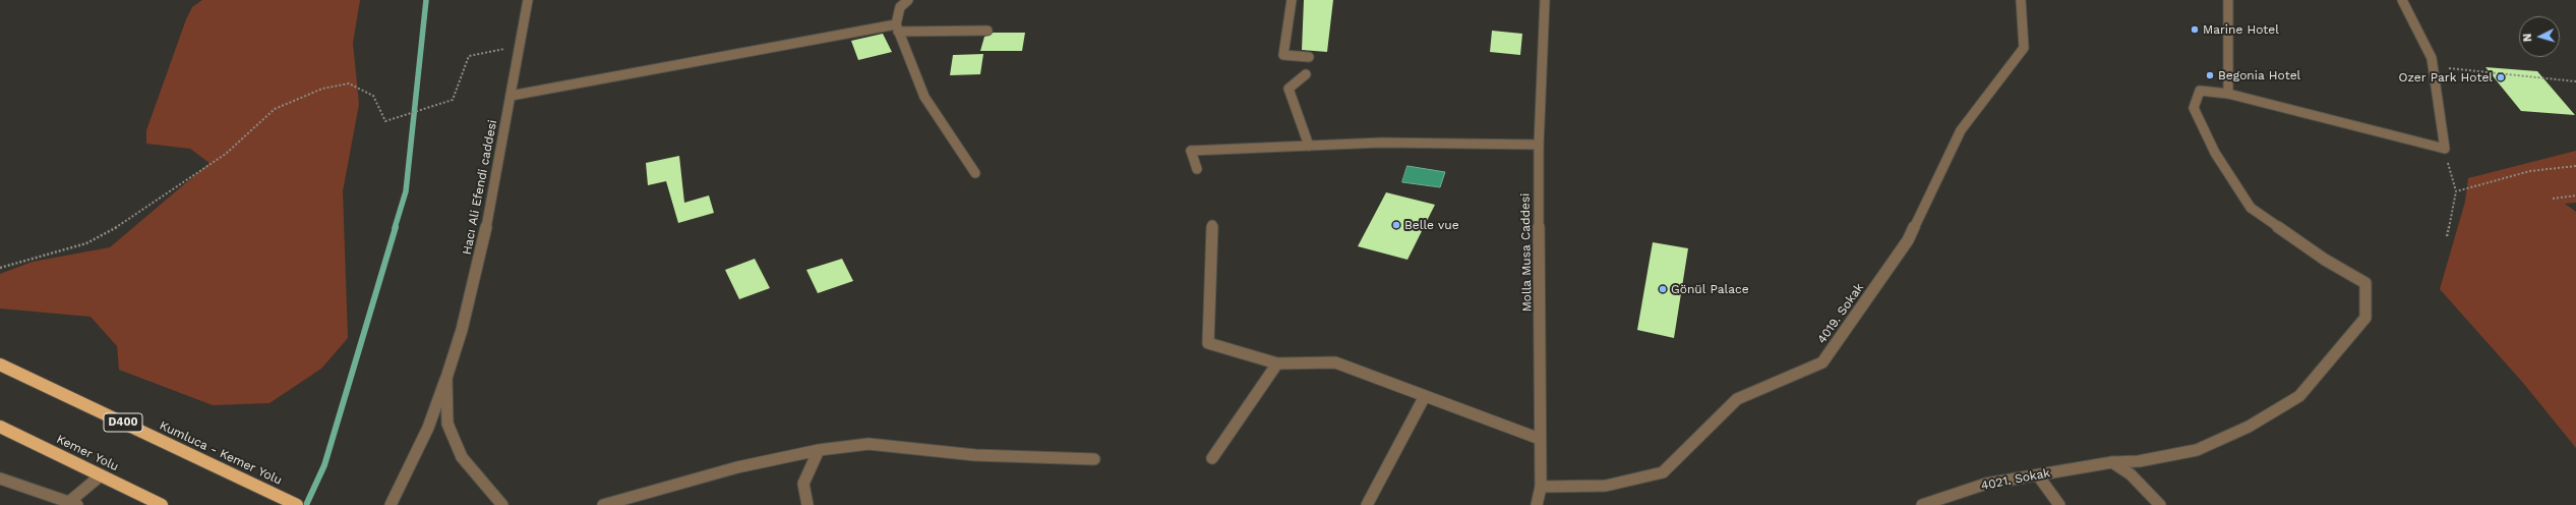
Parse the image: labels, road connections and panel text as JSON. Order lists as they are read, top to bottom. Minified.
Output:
{"streets":{"highway":["D400","Kemer Yolu","Kumluca - Kemer Yolu"],"street":["Hacı Ali Efendi caddesi","Molla Musa Caddesi","4019. Sokak","4021. Sokak"]},"crossings":[["Molla Musa Caddesi","4019. Sokak"]],"places":["Marine Hotel","Begonia Hotel","Ozer Park Hotel","Belle vue","Gönül Palace"],"north":"left"}
